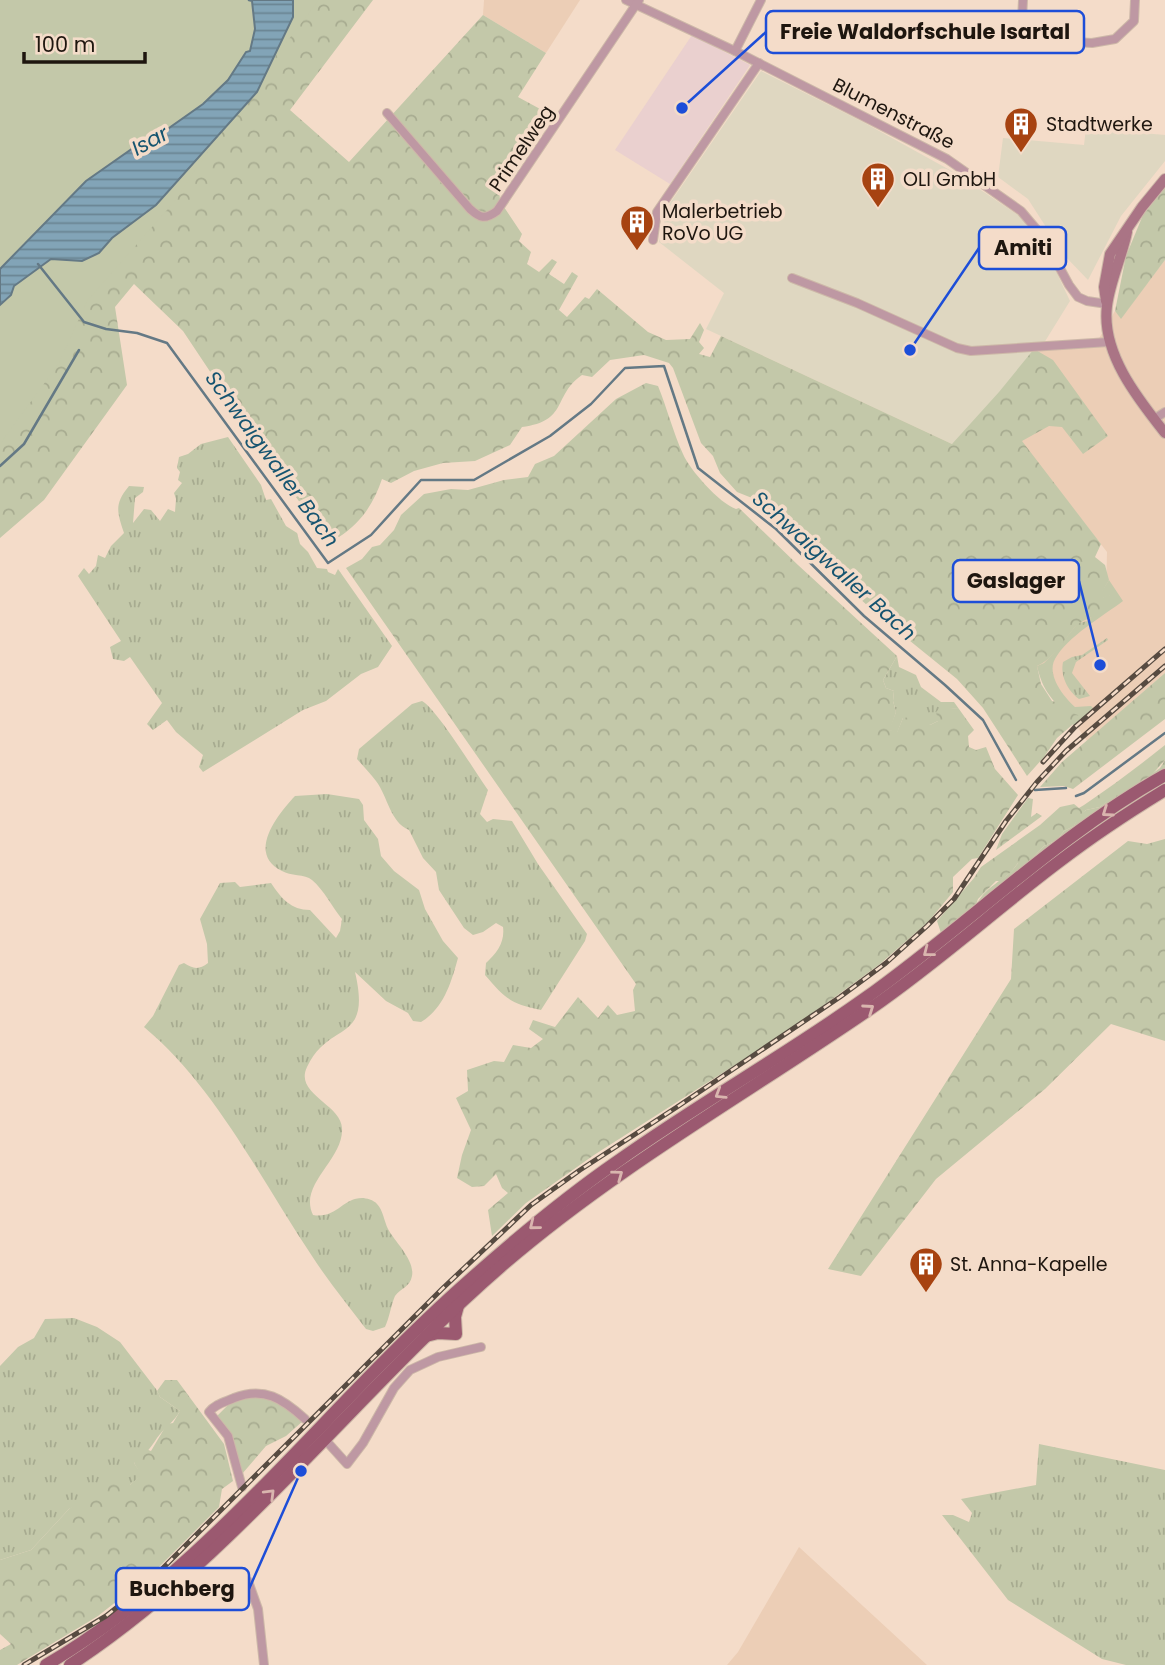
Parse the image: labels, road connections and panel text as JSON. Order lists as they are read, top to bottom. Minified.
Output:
{"streets":{"street":["Blumenstraße","Primelweg"]},"crossings":[["Blumenstraße","Primelweg"]],"water":["Isar","Schwaigwaller Bach"],"places":{"other":["Freie Waldorfschule Isartal","Amiti","Gaslager","Buchberg"],"building":["Stadtwerke","OLI GmbH","Malerbetrieb RoVo UG","St. Anna-Kapelle"]},"scale_bar":"100 m"}
